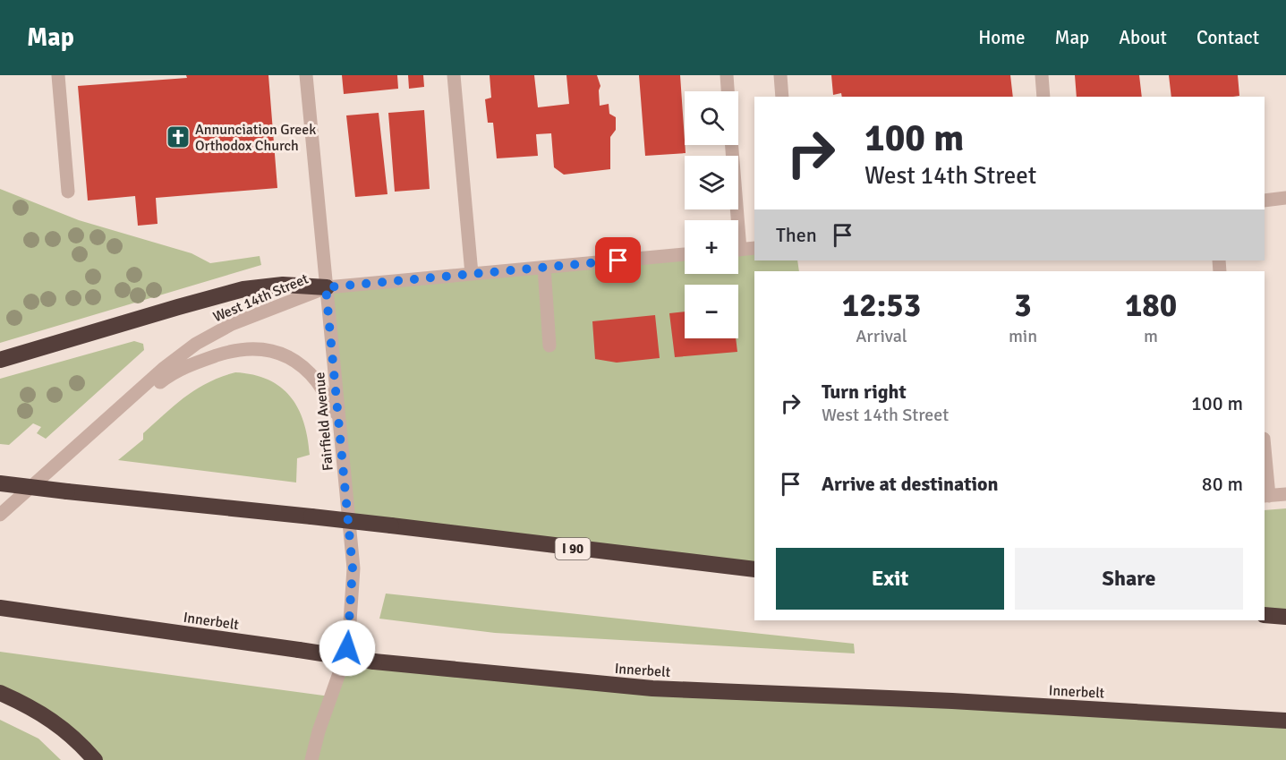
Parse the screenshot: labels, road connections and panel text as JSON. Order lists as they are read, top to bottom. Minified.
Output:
{"streets":{"highway":["I 90","Innerbelt"],"street":["West 14th Street","Fairfield Avenue"]},"crossings":[["West 14th Street","Fairfield Avenue"]],"places":{"church":["Annunciation Greek Orthodox Church"]},"page":{"header":"Map","nav":["Home","Map","About","Contact"],"map_buttons":["+","−"],"turn":["100 m","West 14th Street"],"then":"Then","eta":["12:53","Arrival","3","min","180","m"],"list":[{"name":"Turn right","note":"West 14th Street","value":"100 m"},{"name":"Arrive at destination","value":"80 m"}],"buttons":["Exit","Share"]}}
